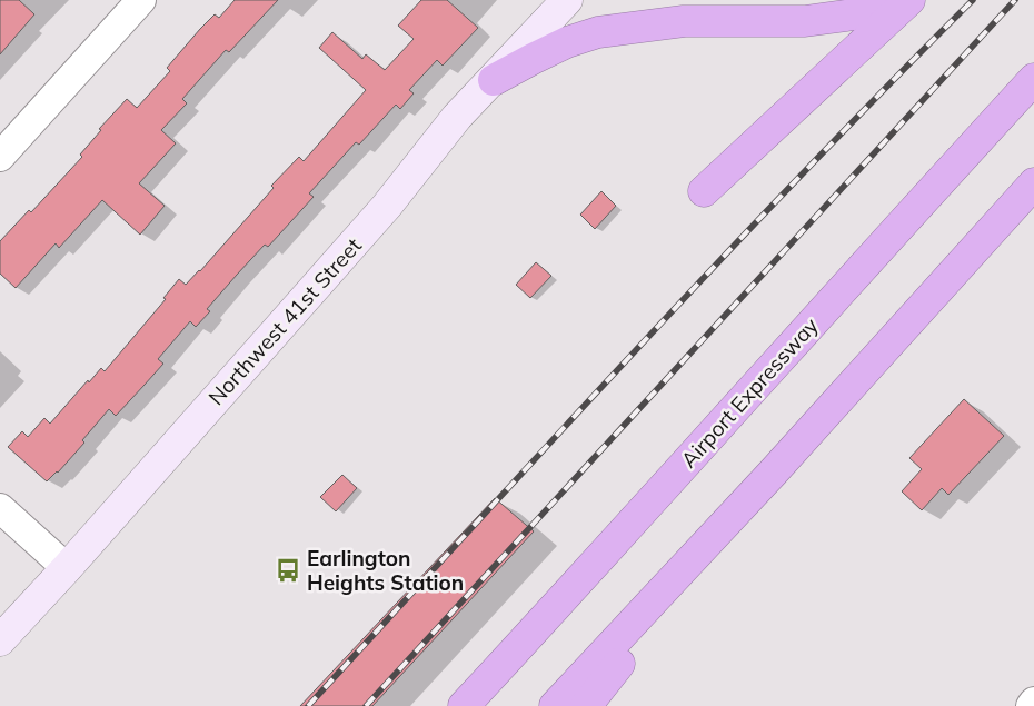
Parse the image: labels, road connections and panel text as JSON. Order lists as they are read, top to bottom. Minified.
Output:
{"streets":{"highway":["Airport Expressway"],"main road":["Northwest 41st Street"]},"places":{"bus stop":["Earlington Heights Station"]}}
